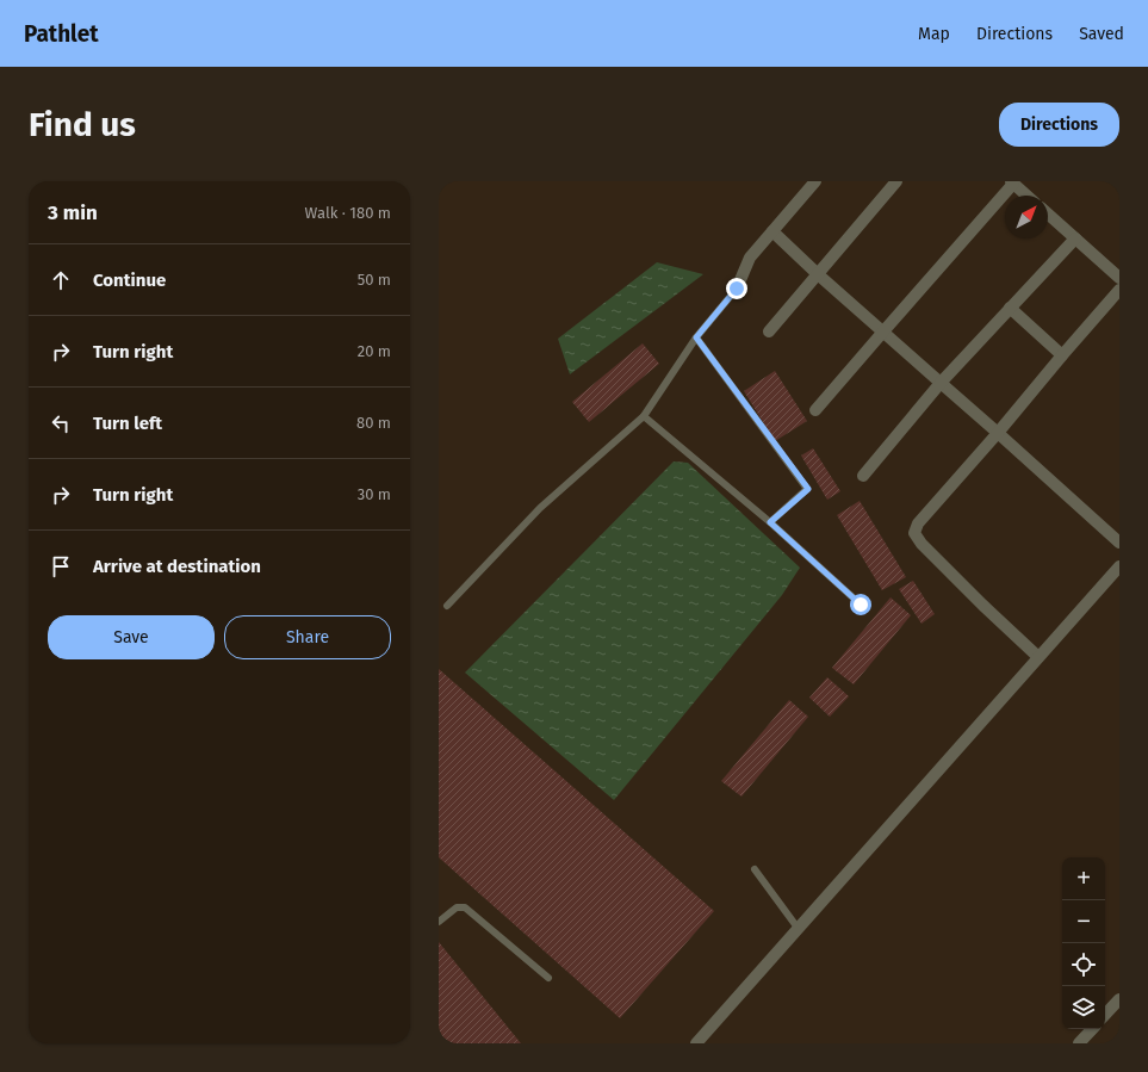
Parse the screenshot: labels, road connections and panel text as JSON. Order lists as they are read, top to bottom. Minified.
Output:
{"north":"top right","page":{"header":"Pathlet","nav":["Map","Directions","Saved"],"buttons":["Directions",["Save","Share"]],"title":"Find us","heading":["3 min","Walk · 180 m"],"list":[["Continue","50 m"],["Turn right","20 m"],["Turn left","80 m"],["Turn right","30 m"],"Arrive at destination"],"map_buttons":["+","−"]}}
